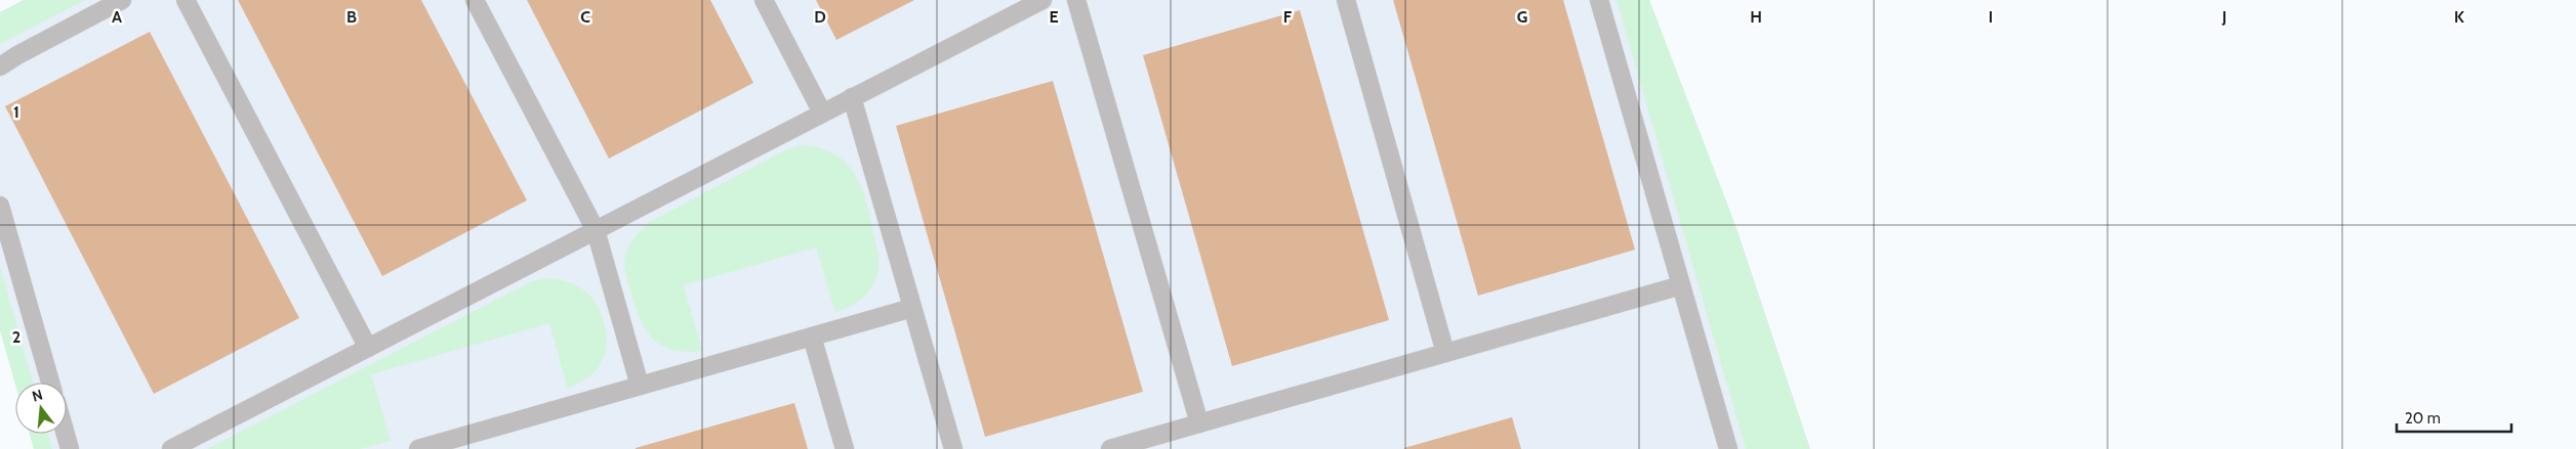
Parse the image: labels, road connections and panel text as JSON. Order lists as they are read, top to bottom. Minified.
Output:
{"scale_bar":"20 m","north":"top","grid":{"columns":["A","B","C","D","E","F","G","H","I","J","K"],"rows":["1","2"]}}
